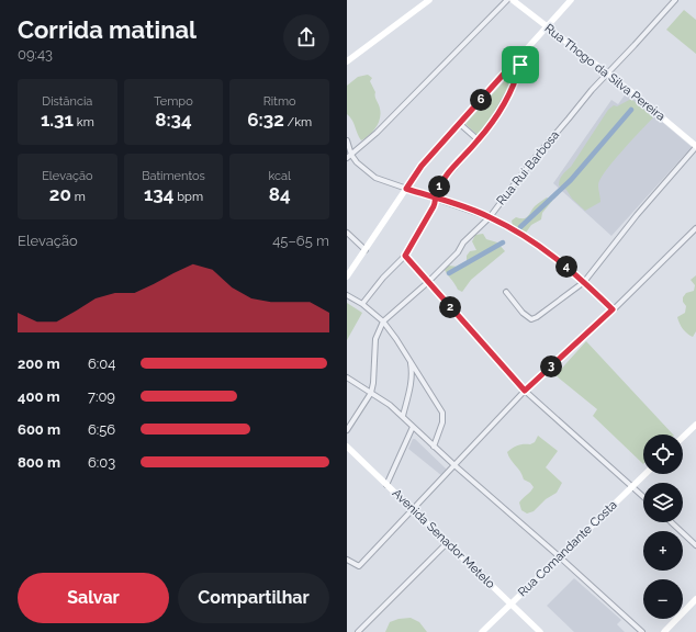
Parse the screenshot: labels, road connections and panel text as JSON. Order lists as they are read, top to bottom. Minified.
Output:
{"streets":{"street":["Rua Thogo da Silva Pereira","Rua Rui Barbosa","Avenida Senador Metelo","Rua Comandante Costa"]},"crossings":[["Rua Thogo da Silva Pereira","Rua Rui Barbosa"],["Avenida Senador Metelo","Rua Comandante Costa"]],"page":{"heading":["Corrida matinal","09:43"],"stats":[["Distância","1.31 km"],["Tempo","8:34"],["Ritmo","6:32 /km"],["Elevação","20 m"],["Batimentos","134 bpm"],["kcal","84"]],"pins":["6","1","4","2","3"],"chart":["Elevação","45–65 m"],"list":[{"name":"200 m","note":"6:04"},{"name":"400 m","note":"7:09"},{"name":"600 m","note":"6:56"},{"name":"800 m","note":"6:03"}],"map_buttons":["+","−"],"buttons":["Salvar","Compartilhar"]}}
